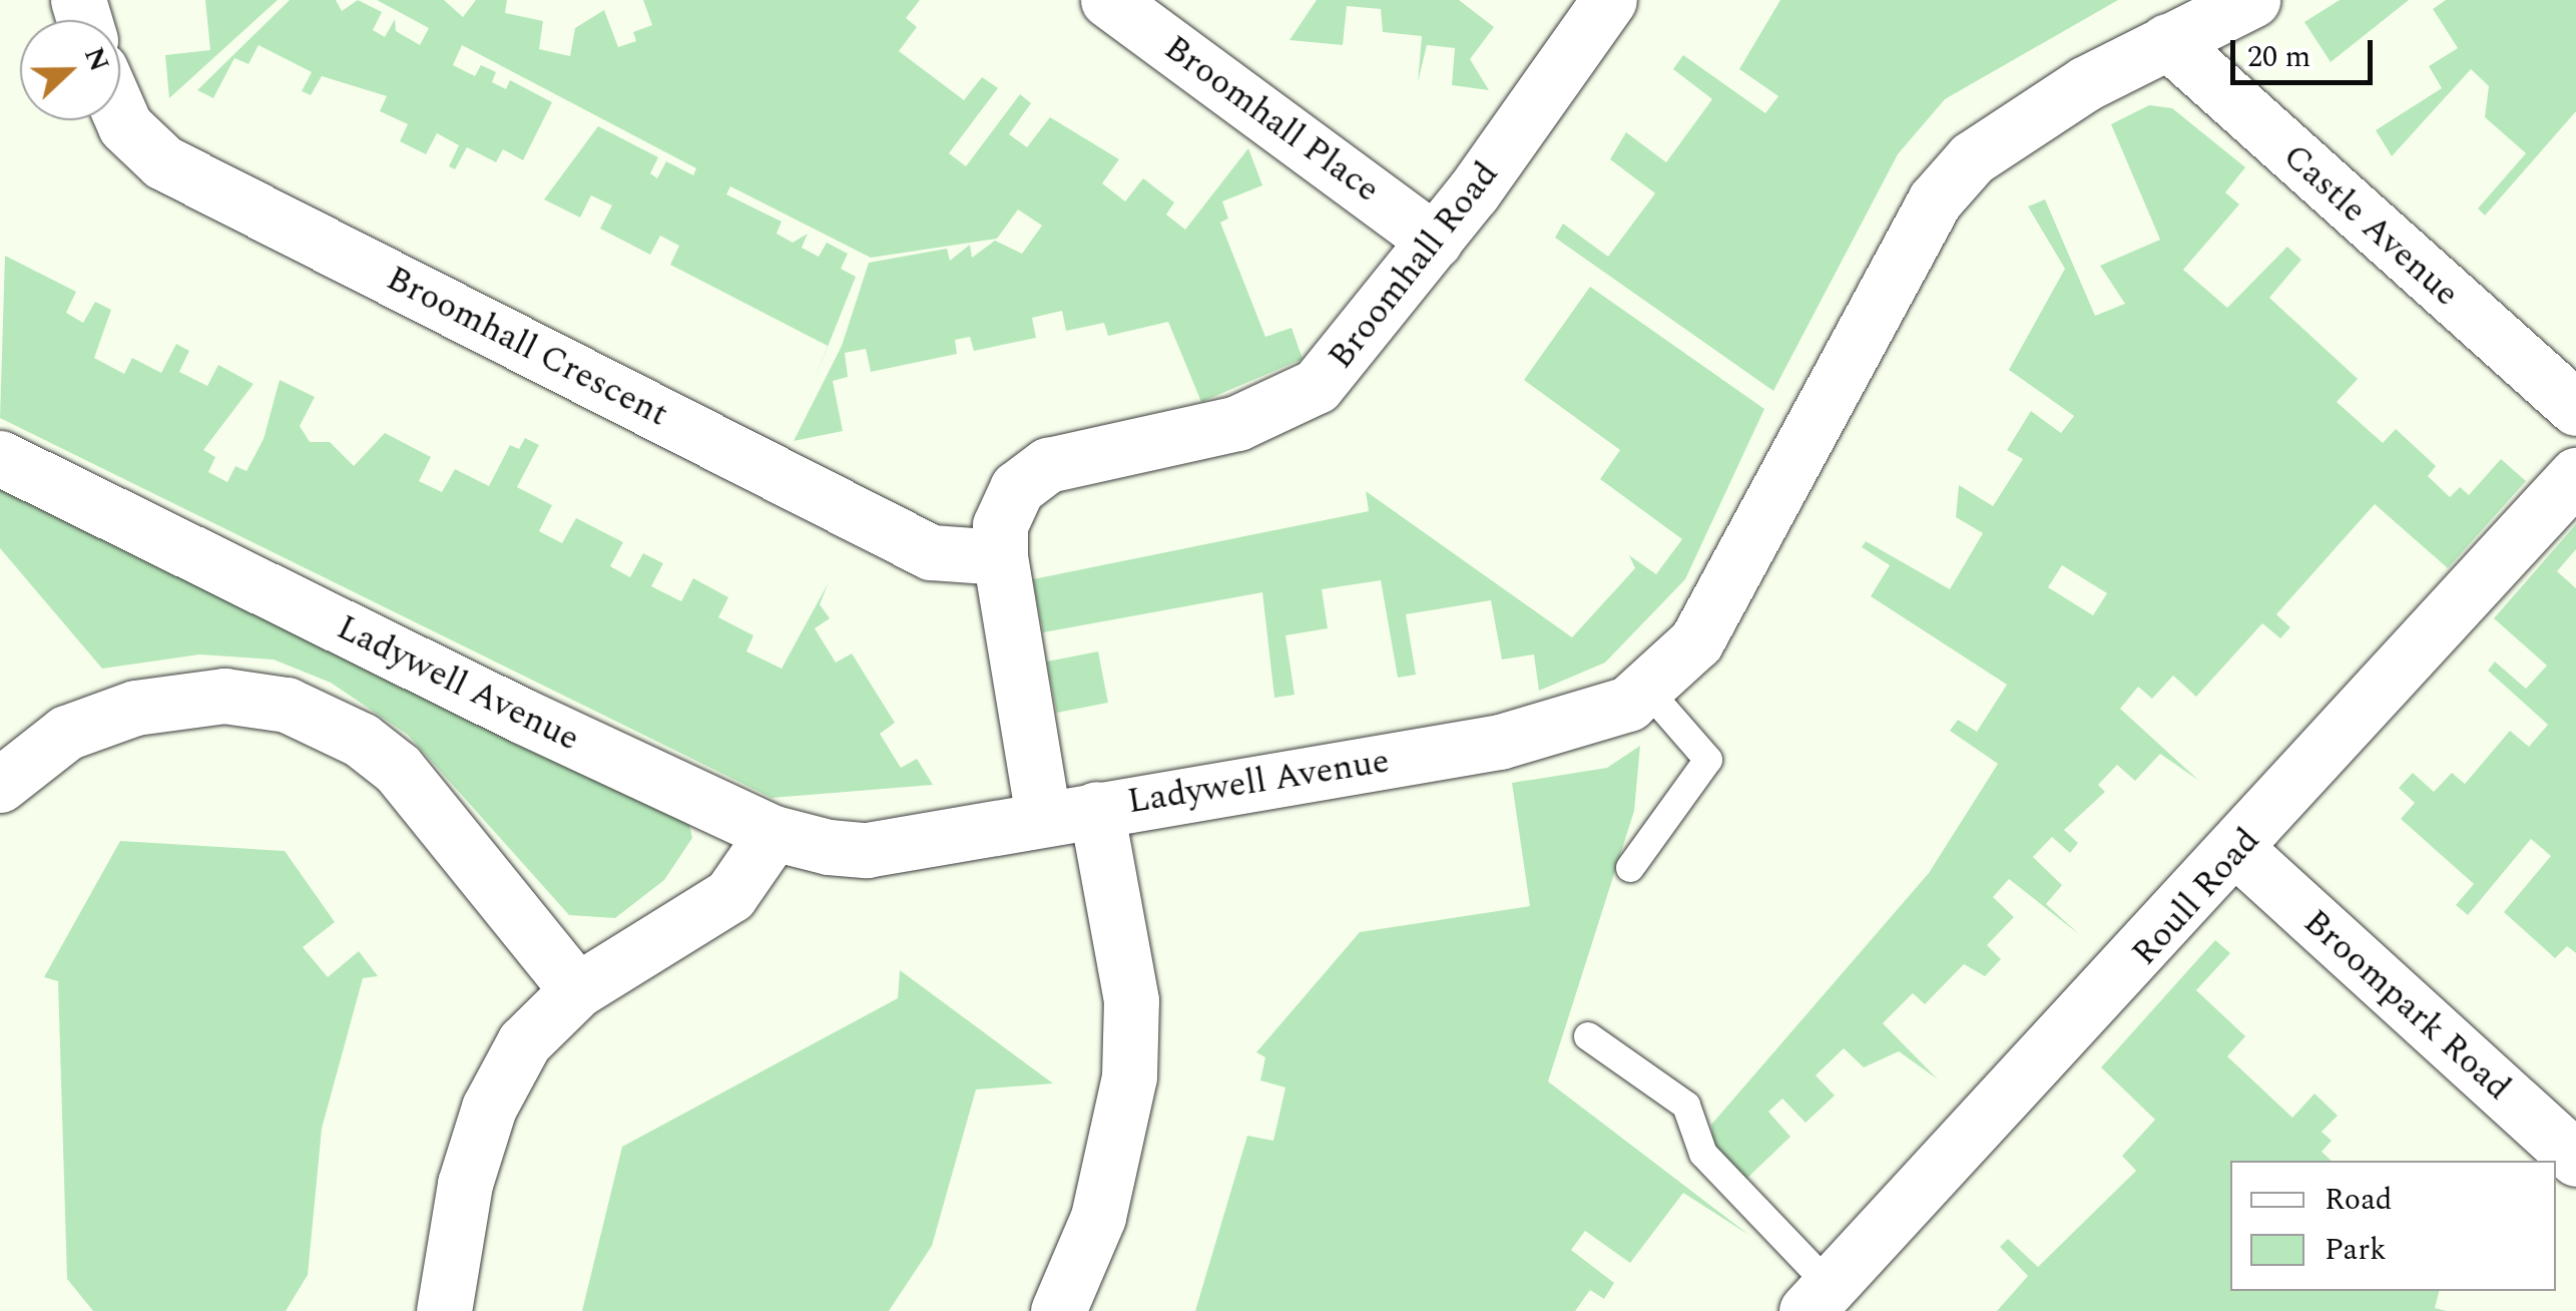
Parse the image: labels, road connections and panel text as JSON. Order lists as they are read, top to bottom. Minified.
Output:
{"streets":{"street":["Broomhall Place","Castle Avenue","Broomhall Road","Broomhall Crescent","Ladywell Avenue","Roull Road","Broompark Road"]},"crossings":[["Broomhall Place","Broomhall Road"],["Castle Avenue","Ladywell Avenue"],["Broomhall Road","Broomhall Crescent"],["Broomhall Road","Ladywell Avenue"],["Roull Road","Broompark Road"]],"legend":["Road","Park"],"scale_bar":"20 m","north":"right"}
